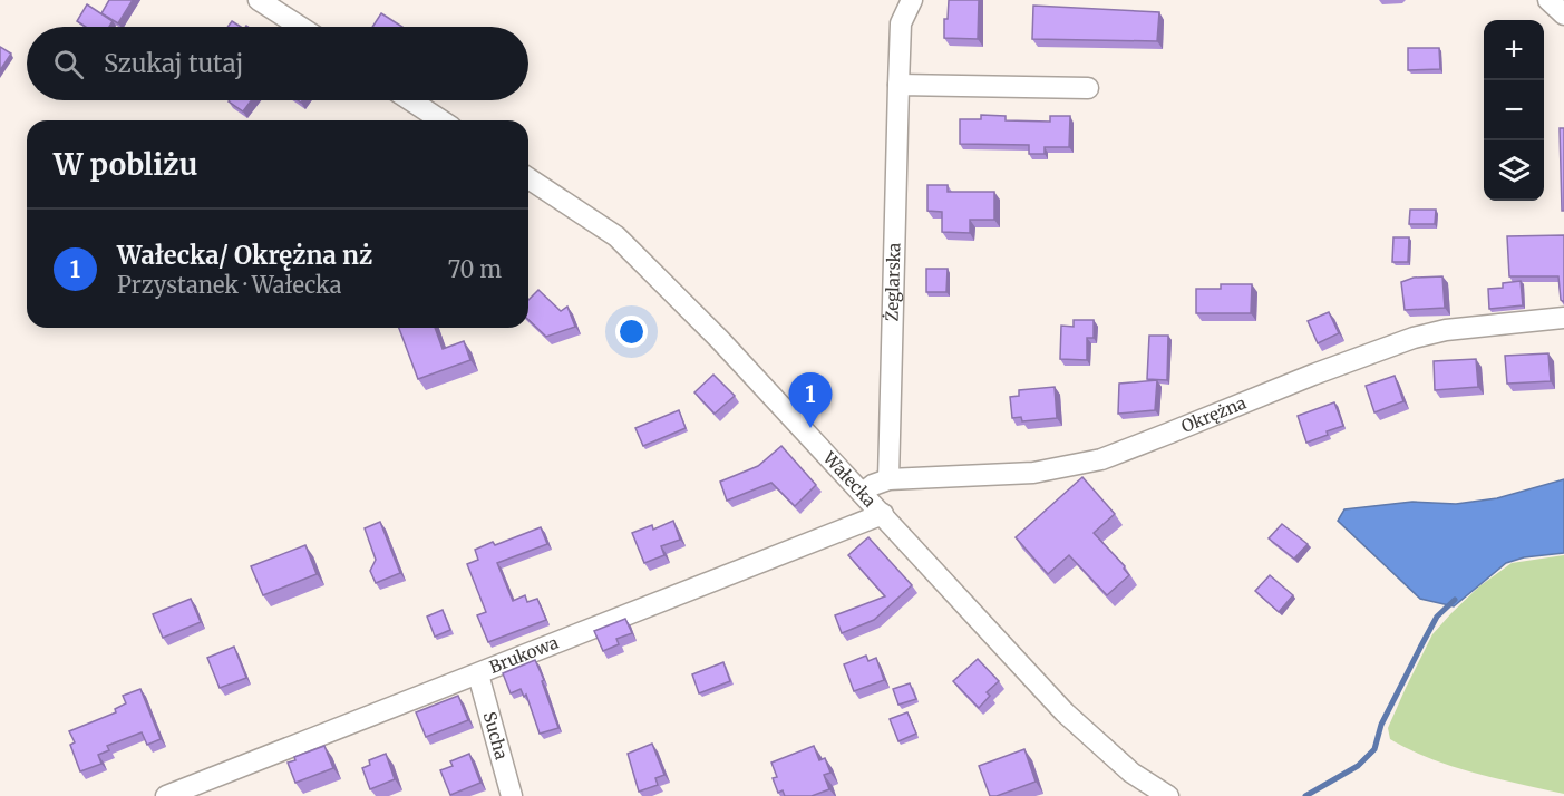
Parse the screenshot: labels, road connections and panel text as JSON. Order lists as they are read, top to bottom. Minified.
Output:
{"streets":{"street":["Żeglarska","Okrężna","Wałecka","Brukowa","Sucha"]},"crossings":[["Żeglarska","Okrężna"],["Okrężna","Wałecka"],["Wałecka","Brukowa"],["Brukowa","Sucha"]],"page":{"map_buttons":["+","−"],"search":"Szukaj tutaj","heading":"W pobliżu","list":[{"mark":"1","name":"Wałecka/ Okrężna nż","note":"Przystanek · Wałecka","value":"70 m"}],"pins":"1"}}
